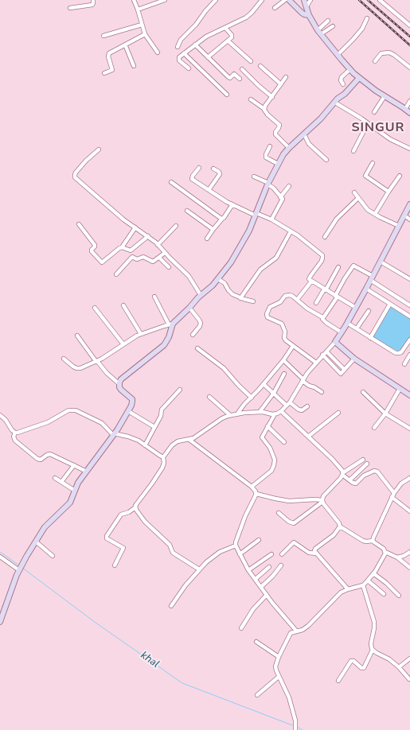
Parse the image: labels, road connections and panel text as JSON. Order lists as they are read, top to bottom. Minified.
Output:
{"districts":["SINGUR"],"water":["khal"]}
